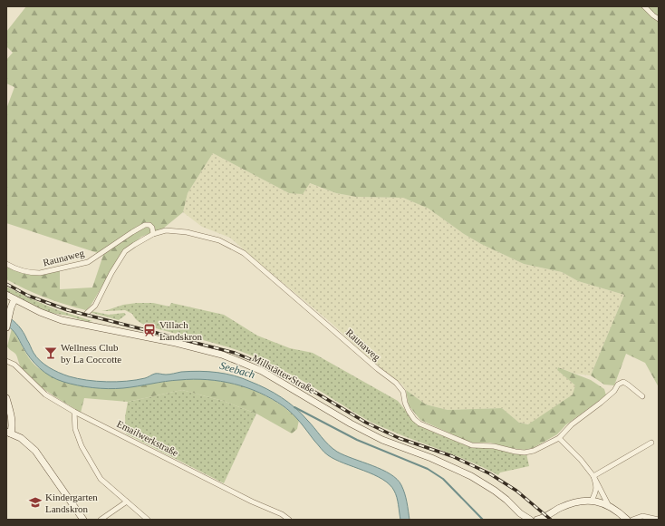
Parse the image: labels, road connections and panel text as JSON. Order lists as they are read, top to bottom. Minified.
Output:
{"streets":{"street":["Raunaweg","Millstätter Straße","Emailwerkstraße"]},"water":["Seebach"],"places":{"station":["Villach Landskron"],"bar":["Wellness Club by La Coccotte"],"school or university":["Kindergarten Landskron"]}}
